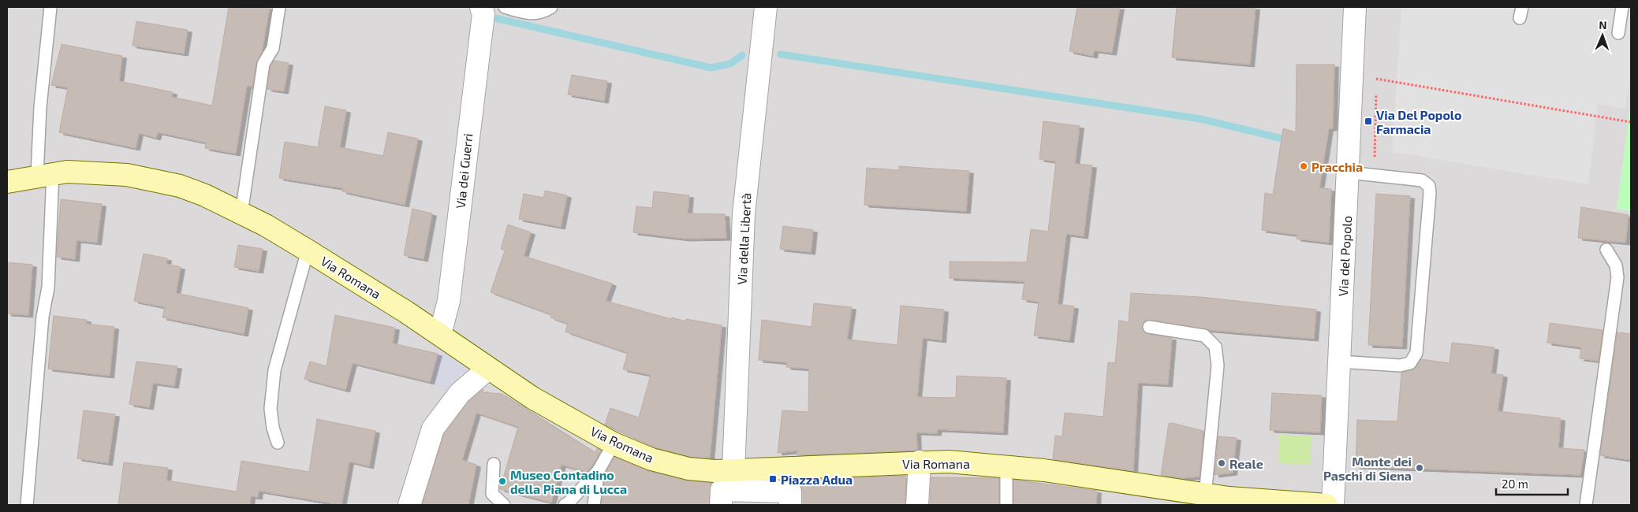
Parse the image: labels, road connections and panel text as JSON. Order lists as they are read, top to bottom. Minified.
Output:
{"streets":{"street":["Via dei Guerri","Via della Libertà","Via del Popolo","Via Romana"]},"crossings":[["Via dei Guerri","Via Romana"],["Via della Libertà","Via Romana"]],"places":{"transit":["Via Del Popolo Farmacia","Piazza Adua"],"other":["Pracchia","Reale","Monte dei Paschi di Siena","Museo Contadino della Piana di Lucca"]},"scale_bar":"20 m","north":"top"}
